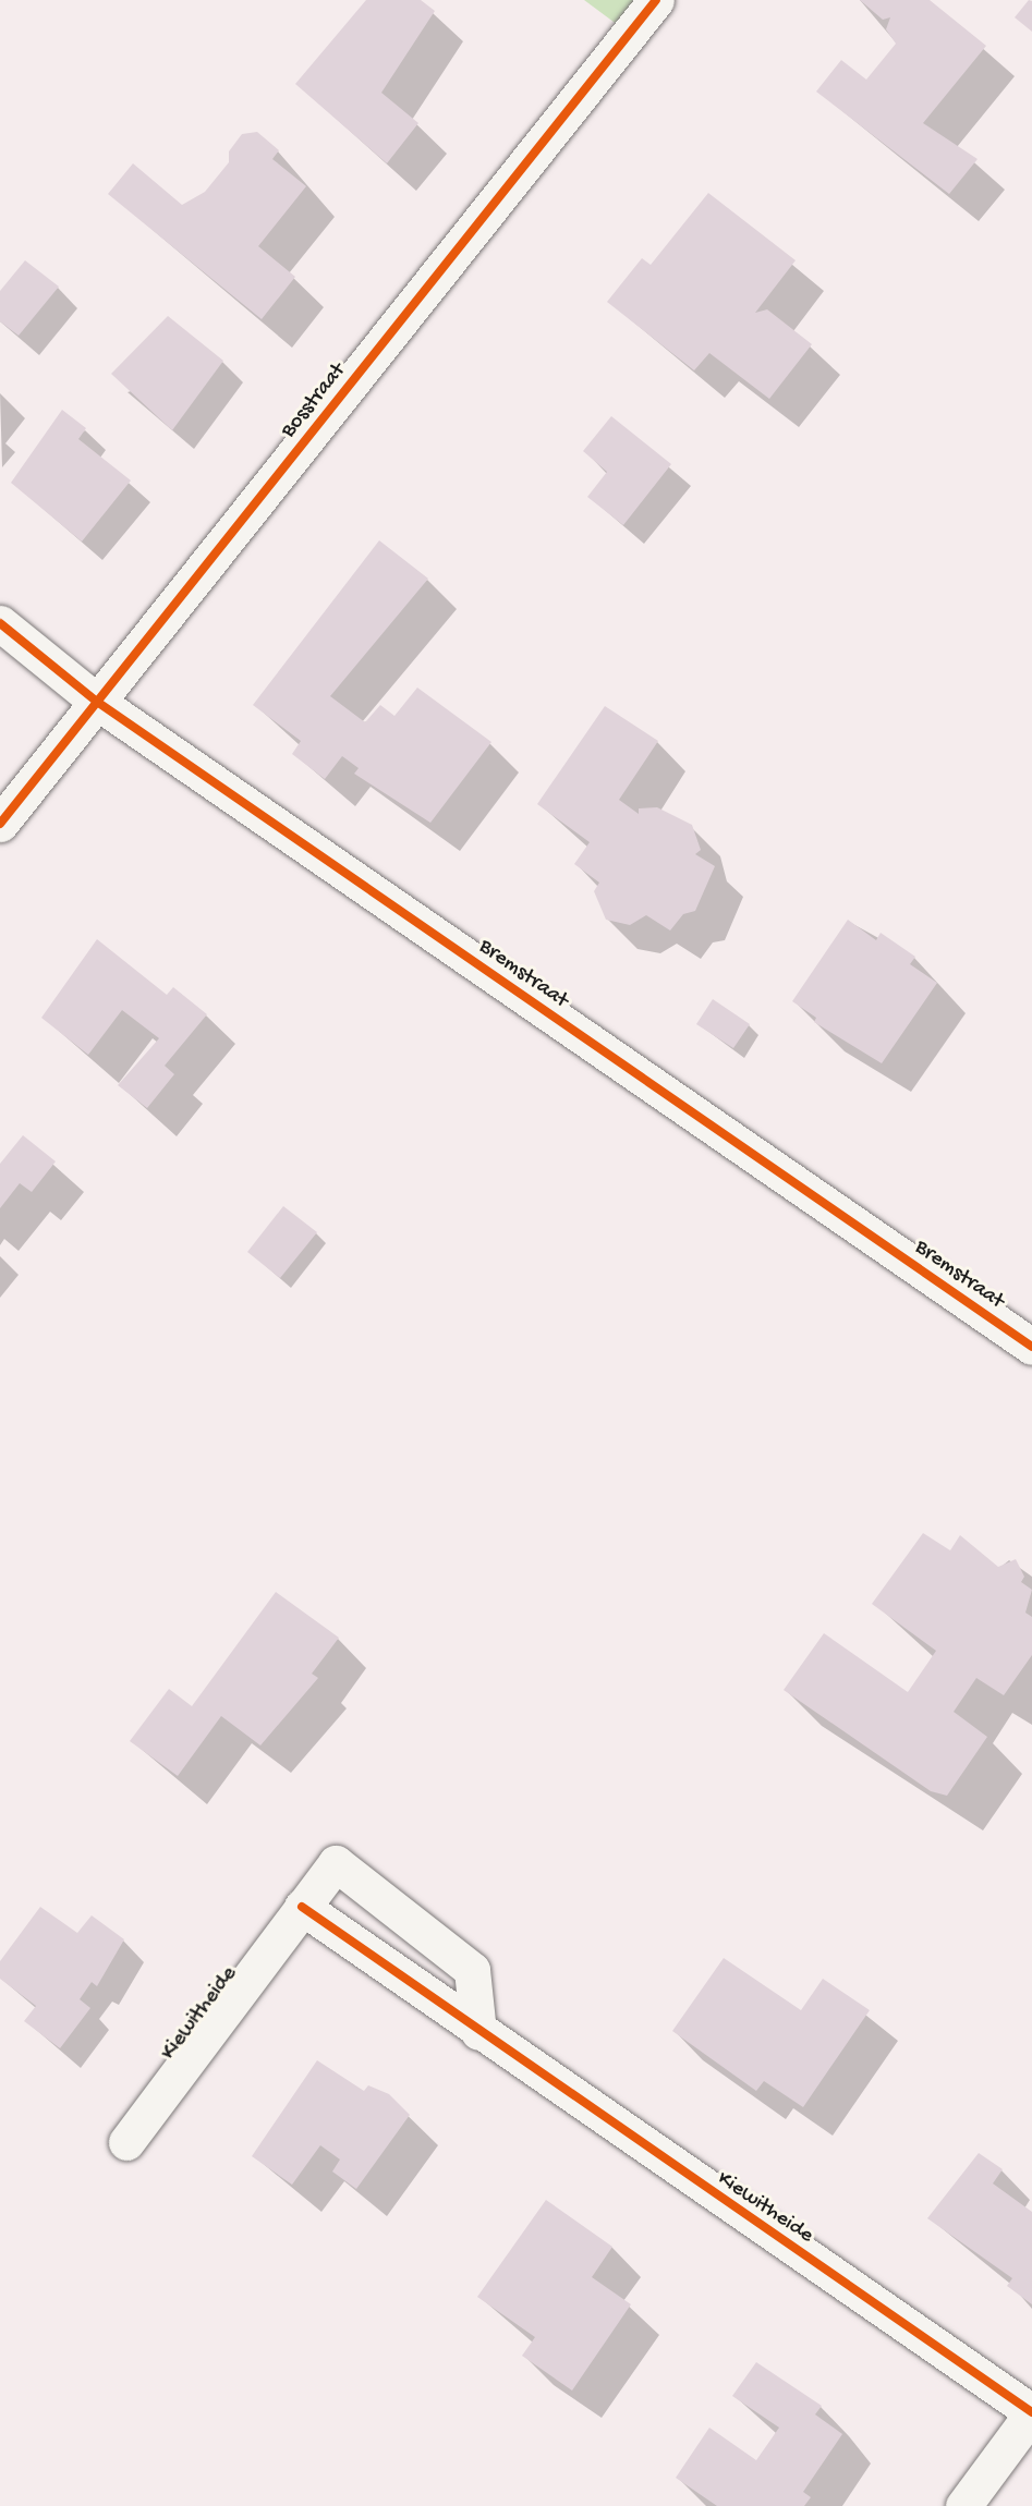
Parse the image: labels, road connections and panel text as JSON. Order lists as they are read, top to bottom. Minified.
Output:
{"streets":{"street":["Bosstraat","Bremstraat","Kiewitheide"]},"crossings":[["Bosstraat","Bremstraat"]]}
